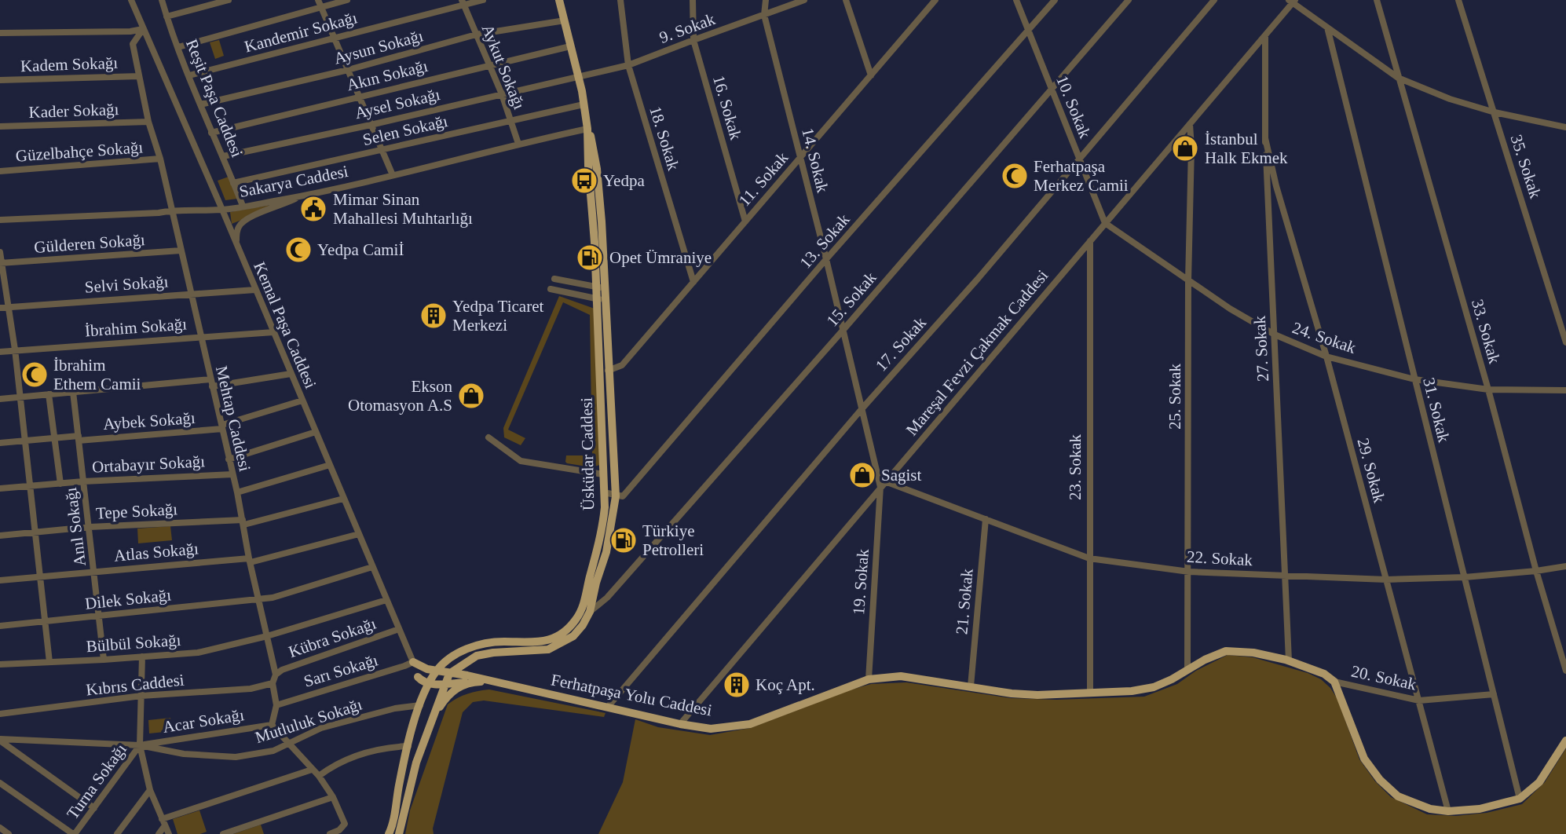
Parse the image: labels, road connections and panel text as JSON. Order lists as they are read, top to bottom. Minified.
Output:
{"streets":{"main road":["Üsküdar Caddesi","Ferhatpaşa Yolu Caddesi"],"street":["9. Sokak","Kandemir Sokağı","Aysun Sokağı","Kadem Sokağı","Aykut Sokağı","Akın Sokağı","Reşit Paşa Caddesi","Aysel Sokağı","10. Sokak","16. Sokak","Kader Sokağı","Selen Sokağı","18. Sokak","Güzelbahçe Sokağı","14. Sokak","35. Sokak","11. Sokak","Sakarya Caddesi","13. Sokak","Gülderen Sokağı","Selvi Sokağı","15. Sokak","Kemal Paşa Caddesi","İbrahim Sokağı","33. Sokak","24. Sokak","17. Sokak","27. Sokak","Mareşal Fevzi Çakmak Caddesi","25. Sokak","31. Sokak","Mehtap Caddesi","Aybek Sokağı","Ortabayır Sokağı","23. Sokak","29. Sokak","Tepe Sokağı","Anıl Sokağı","Atlas Sokağı","22. Sokak","19. Sokak","Dilek Sokağı","21. Sokak","Kübra Sokağı","Bülbül Sokağı","Sarı Sokağı","20. Sokak","Kıbrıs Caddesi","Acar Sokağı","Mutluluk Sokağı","Turna Sokağı"]},"crossings":[["9. Sokak","Aysel Sokağı"],["9. Sokak","16. Sokak"],["9. Sokak","18. Sokak"],["9. Sokak","14. Sokak"],["9. Sokak","Üsküdar Caddesi"],["Kandemir Sokağı","Aykut Sokağı"],["Kandemir Sokağı","Reşit Paşa Caddesi"],["Aysun Sokağı","Aykut Sokağı"],["Aysun Sokağı","Reşit Paşa Caddesi"],["Aysun Sokağı","Üsküdar Caddesi"],["Kadem Sokağı","Mehtap Caddesi"],["Aykut Sokağı","Akın Sokağı"],["Aykut Sokağı","Aysel Sokağı"],["Aykut Sokağı","Selen Sokağı"],["Aykut Sokağı","Sakarya Caddesi"],["Akın Sokağı","Reşit Paşa Caddesi"],["Akın Sokağı","Üsküdar Caddesi"],["Reşit Paşa Caddesi","Aysel Sokağı"],["Reşit Paşa Caddesi","Selen Sokağı"],["Reşit Paşa Caddesi","Sakarya Caddesi"],["Aysel Sokağı","Üsküdar Caddesi"],["10. Sokak","13. Sokak"],["10. Sokak","15. Sokak"],["10. Sokak","24. Sokak"],["10. Sokak","17. Sokak"],["10. Sokak","Mareşal Fevzi Çakmak Caddesi"],["16. Sokak","11. Sokak"],["Kader Sokağı","Mehtap Caddesi"],["Selen Sokağı","Üsküdar Caddesi"],["18. Sokak","11. Sokak"],["Güzelbahçe Sokağı","Mehtap Caddesi"],["14. Sokak","11. Sokak"],["14. Sokak","13. Sokak"],["14. Sokak","15. Sokak"],["14. Sokak","17. Sokak"],["14. Sokak","Mareşal Fevzi Çakmak Caddesi"],["14. Sokak","19. Sokak"],["11. Sokak","Üsküdar Caddesi"],["Sakarya Caddesi","Kemal Paşa Caddesi"],["Sakarya Caddesi","Mehtap Caddesi"],["Sakarya Caddesi","Üsküdar Caddesi"],["13. Sokak","Üsküdar Caddesi"],["Gülderen Sokağı","Mehtap Caddesi"],["Selvi Sokağı","Kemal Paşa Caddesi"],["Selvi Sokağı","Mehtap Caddesi"],["15. Sokak","Üsküdar Caddesi"],["Kemal Paşa Caddesi","İbrahim Sokağı"],["Kemal Paşa Caddesi","Mehtap Caddesi"],["Kemal Paşa Caddesi","Aybek Sokağı"],["Kemal Paşa Caddesi","Tepe Sokağı"],["Kemal Paşa Caddesi","Atlas Sokağı"],["Kemal Paşa Caddesi","Dilek Sokağı"],["Kemal Paşa Caddesi","Kübra Sokağı"],["Kemal Paşa Caddesi","Bülbül Sokağı"],["Kemal Paşa Caddesi","Sarı Sokağı"],["İbrahim Sokağı","Mehtap Caddesi"],["33. Sokak","24. Sokak"],["33. Sokak","22. Sokak"],["24. Sokak","27. Sokak"],["24. Sokak","Mareşal Fevzi Çakmak Caddesi"],["24. Sokak","25. Sokak"],["24. Sokak","31. Sokak"],["24. Sokak","29. Sokak"],["17. Sokak","Ferhatpaşa Yolu Caddesi"],["27. Sokak","Mareşal Fevzi Çakmak Caddesi"],["27. Sokak","29. Sokak"],["27. Sokak","22. Sokak"],["27. Sokak","Ferhatpaşa Yolu Caddesi"],["Mareşal Fevzi Çakmak Caddesi","25. Sokak"],["Mareşal Fevzi Çakmak Caddesi","23. Sokak"],["Mareşal Fevzi Çakmak Caddesi","22. Sokak"],["Mareşal Fevzi Çakmak Caddesi","19. Sokak"],["Mareşal Fevzi Çakmak Caddesi","Ferhatpaşa Yolu Caddesi"],["25. Sokak","22. Sokak"],["25. Sokak","Ferhatpaşa Yolu Caddesi"],["31. Sokak","22. Sokak"],["31. Sokak","20. Sokak"],["Mehtap Caddesi","Aybek Sokağı"],["Mehtap Caddesi","Ortabayır Sokağı"],["Mehtap Caddesi","Tepe Sokağı"],["Mehtap Caddesi","Atlas Sokağı"],["Mehtap Caddesi","Dilek Sokağı"],["Mehtap Caddesi","Kübra Sokağı"],["Mehtap Caddesi","Bülbül Sokağı"],["Aybek Sokağı","Anıl Sokağı"],["Ortabayır Sokağı","Anıl Sokağı"],["23. Sokak","22. Sokak"],["23. Sokak","Ferhatpaşa Yolu Caddesi"],["29. Sokak","22. Sokak"],["29. Sokak","20. Sokak"],["Tepe Sokağı","Anıl Sokağı"],["Anıl Sokağı","Atlas Sokağı"],["Anıl Sokağı","Dilek Sokağı"],["Anıl Sokağı","Bülbül Sokağı"],["22. Sokak","21. Sokak"],["19. Sokak","Ferhatpaşa Yolu Caddesi"],["21. Sokak","Ferhatpaşa Yolu Caddesi"],["20. Sokak","Ferhatpaşa Yolu Caddesi"],["Acar Sokağı","Mutluluk Sokağı"],["Acar Sokağı","Turna Sokağı"],["Mutluluk Sokağı","Turna Sokağı"]],"places":{"shop":["İstanbul Halk Ekmek","Ekson Otomasyon A.S","Sagist"],"mosque":["Ferhatpaşa Merkez Camii","Yedpa Camiİ","İbrahim Ethem Camii"],"bus stop":["Yedpa"],"public building":["Mimar Sinan Mahallesi Muhtarlığı"],"fuel station":["Opet Ümraniye","Türkiye Petrolleri"],"building":["Yedpa Ticaret Merkezi","Koç Apt."]}}
